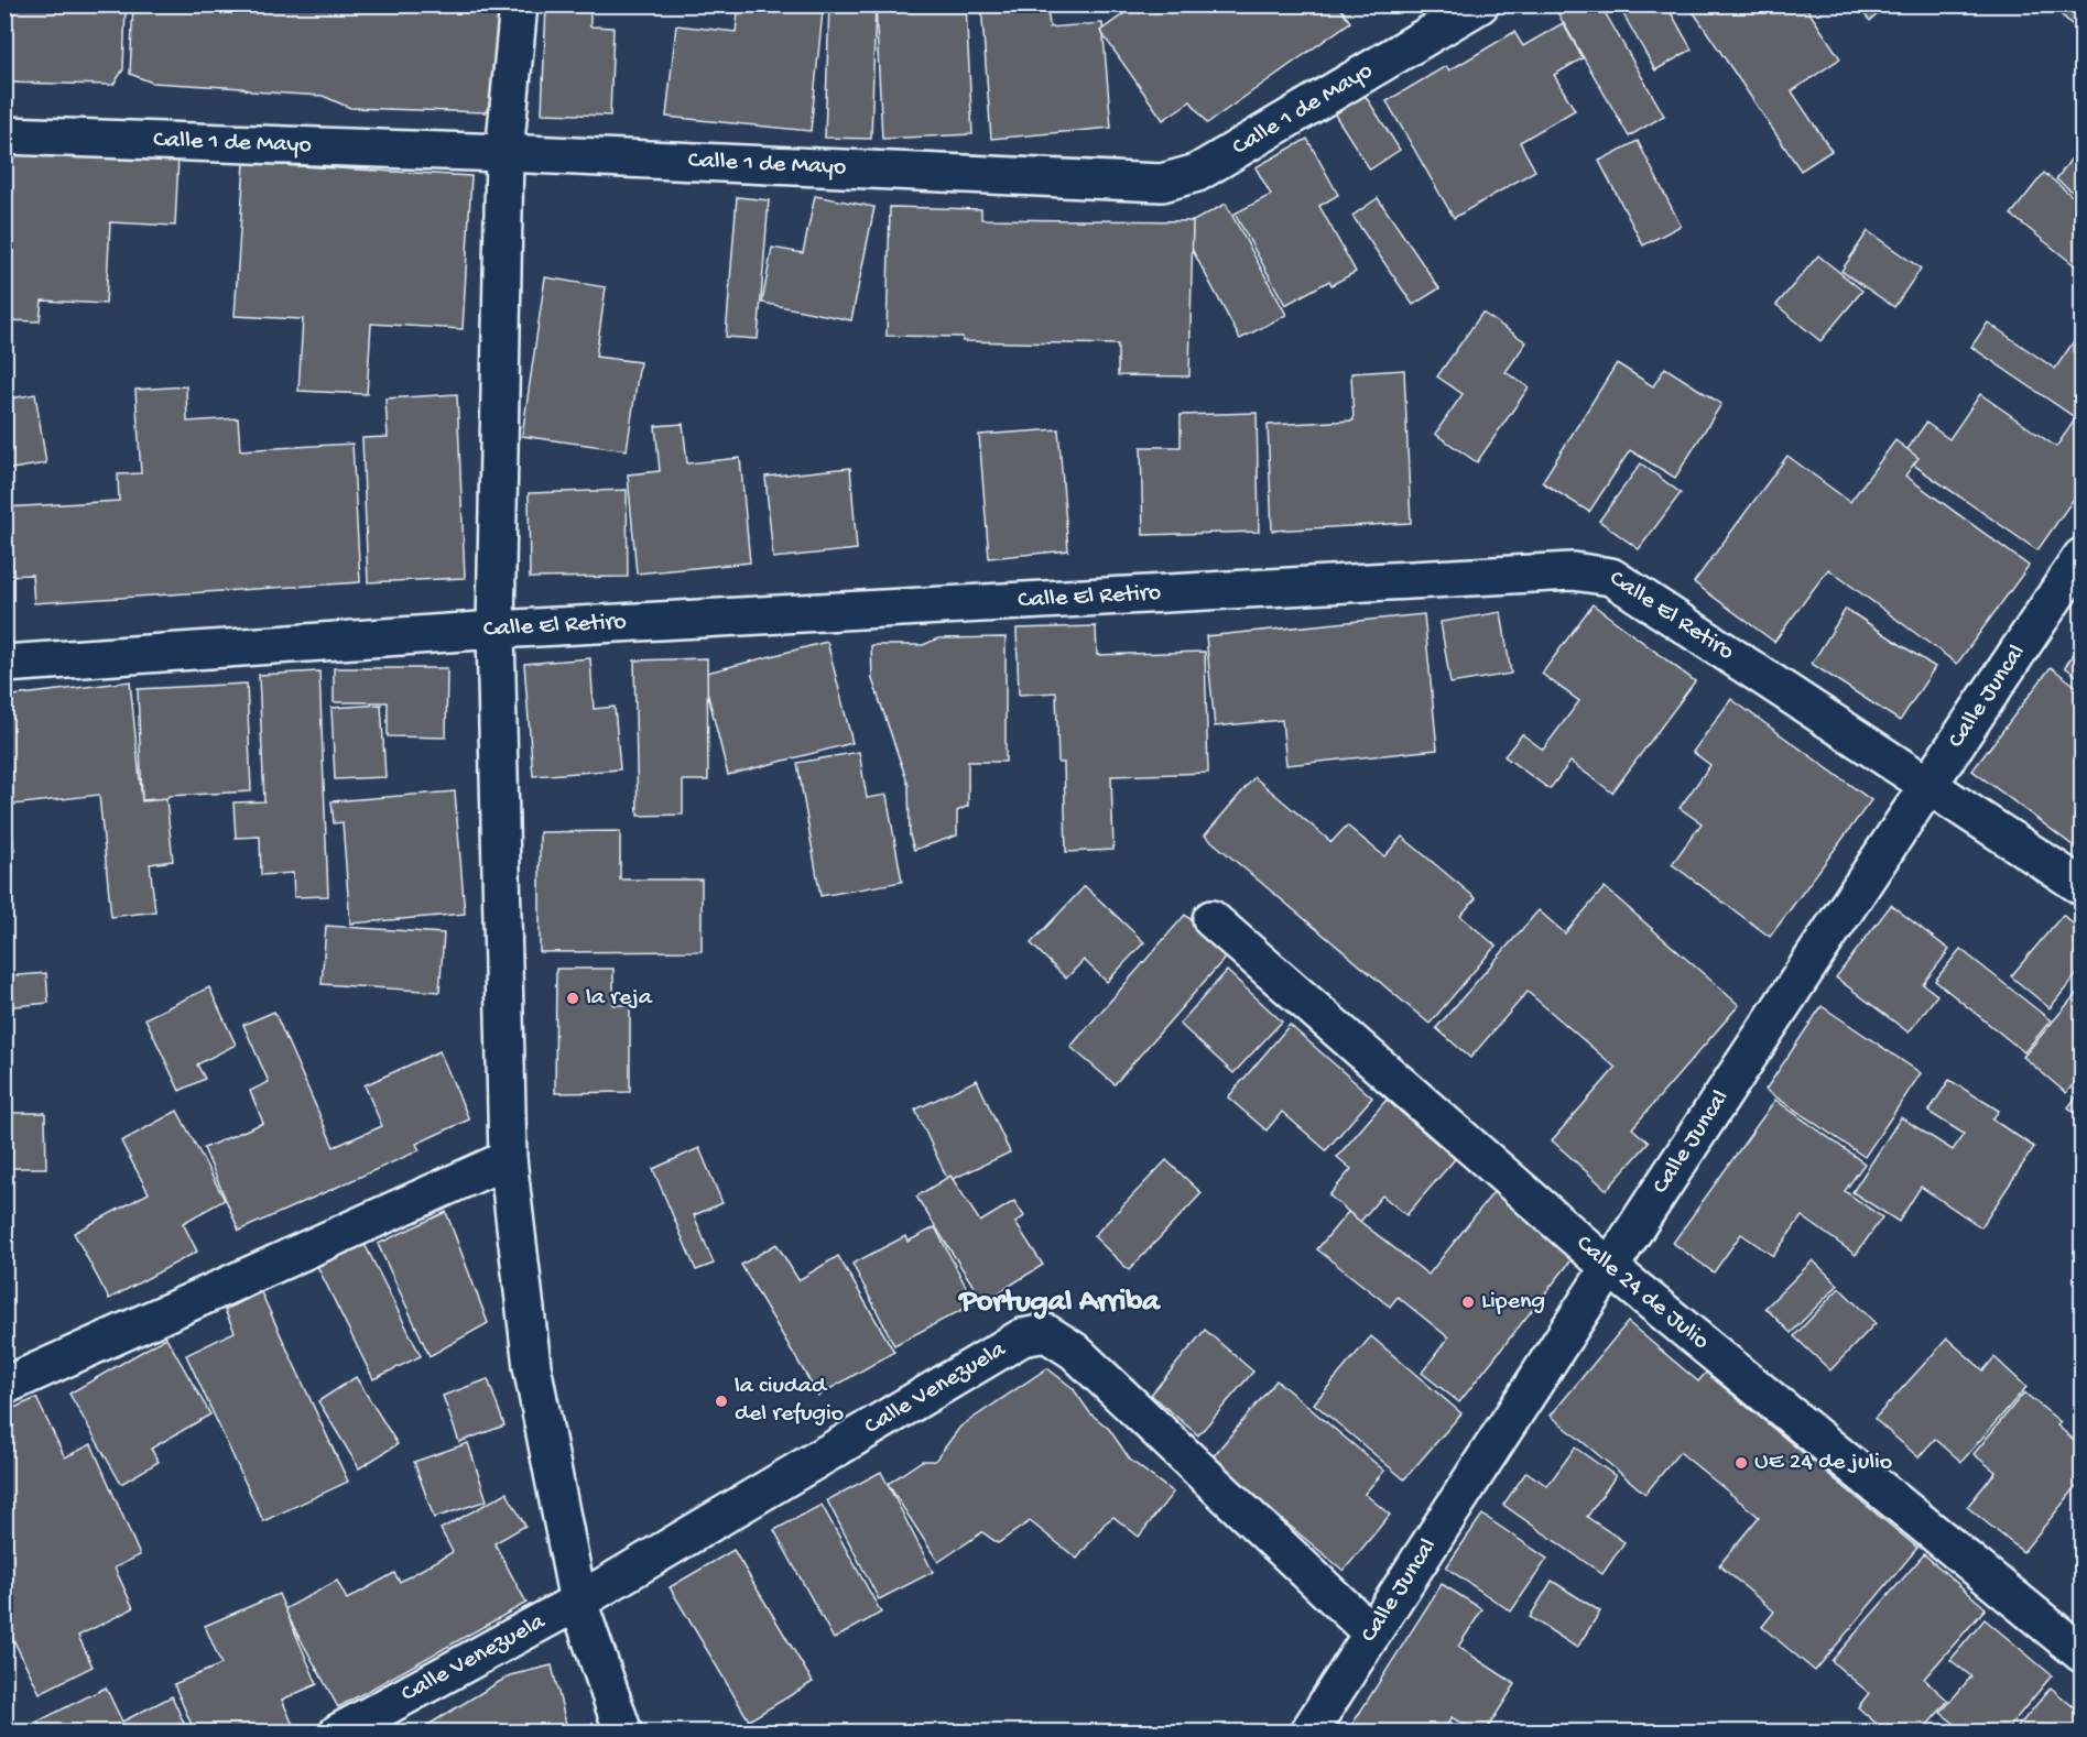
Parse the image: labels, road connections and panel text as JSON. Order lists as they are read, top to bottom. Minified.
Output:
{"streets":{"street":["Calle 1 de Mayo","Calle El Retiro","Calle Juncal","Calle 24 de Julio","Calle Venezuela"]},"crossings":[["Calle El Retiro","Calle Juncal"],["Calle Juncal","Calle 24 de Julio"],["Calle Juncal","Calle Venezuela"]],"districts":["Portugal Arriba"],"places":["la reja","Lipeng","la ciudad del refugio","UE 24 de julio"]}
